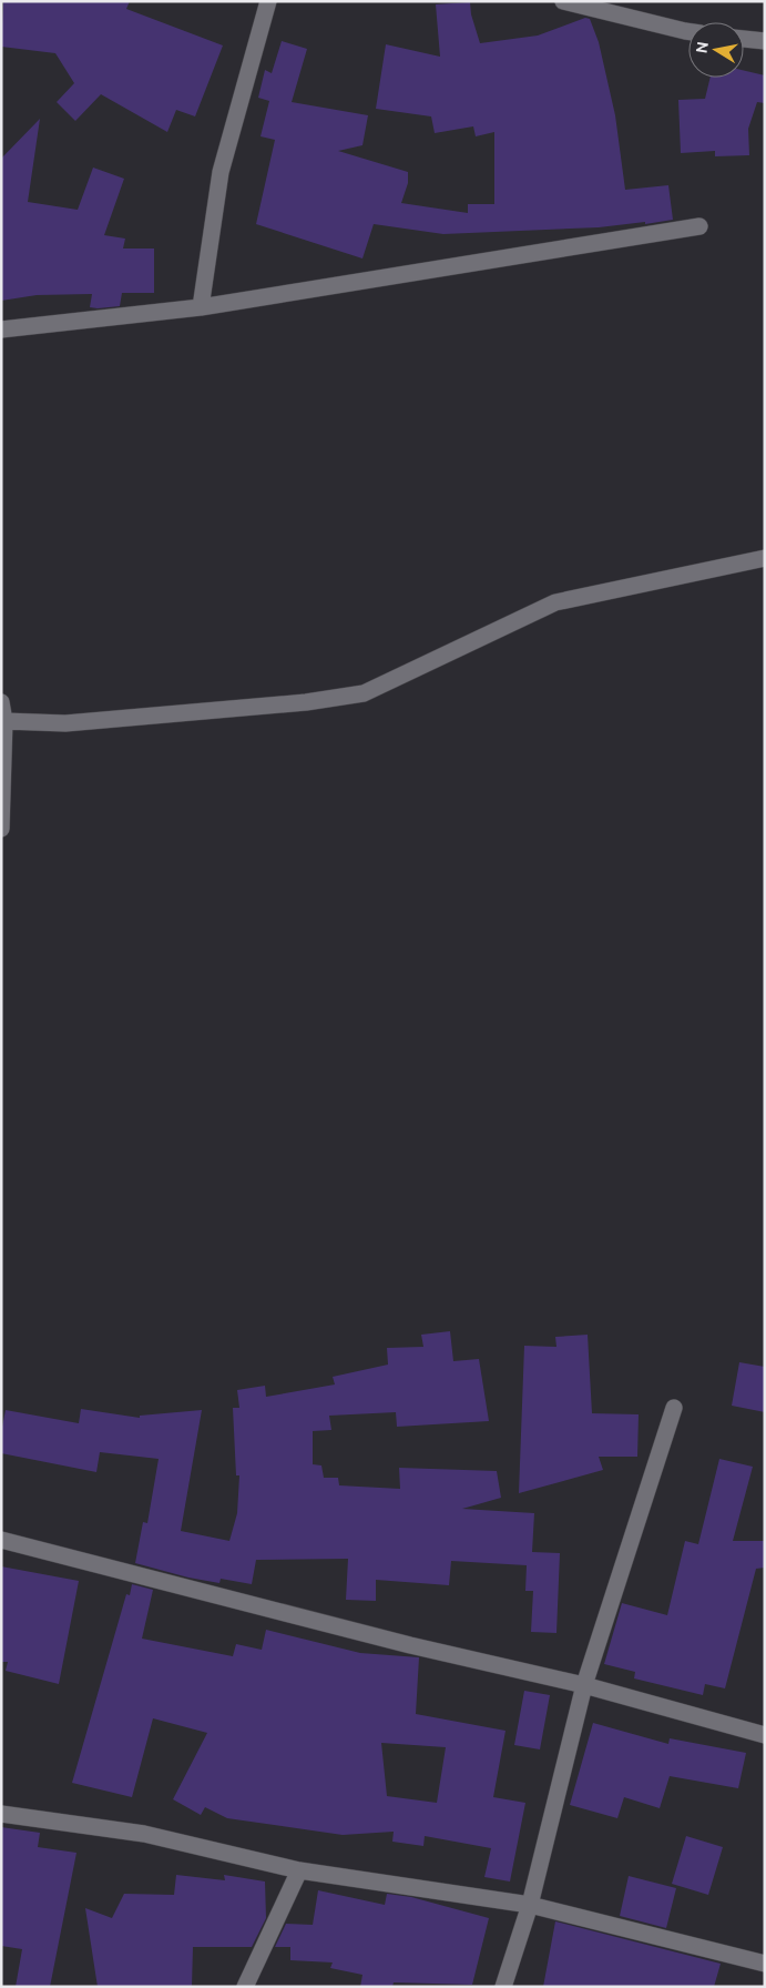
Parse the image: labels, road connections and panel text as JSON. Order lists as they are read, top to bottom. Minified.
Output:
{"north":"left"}
